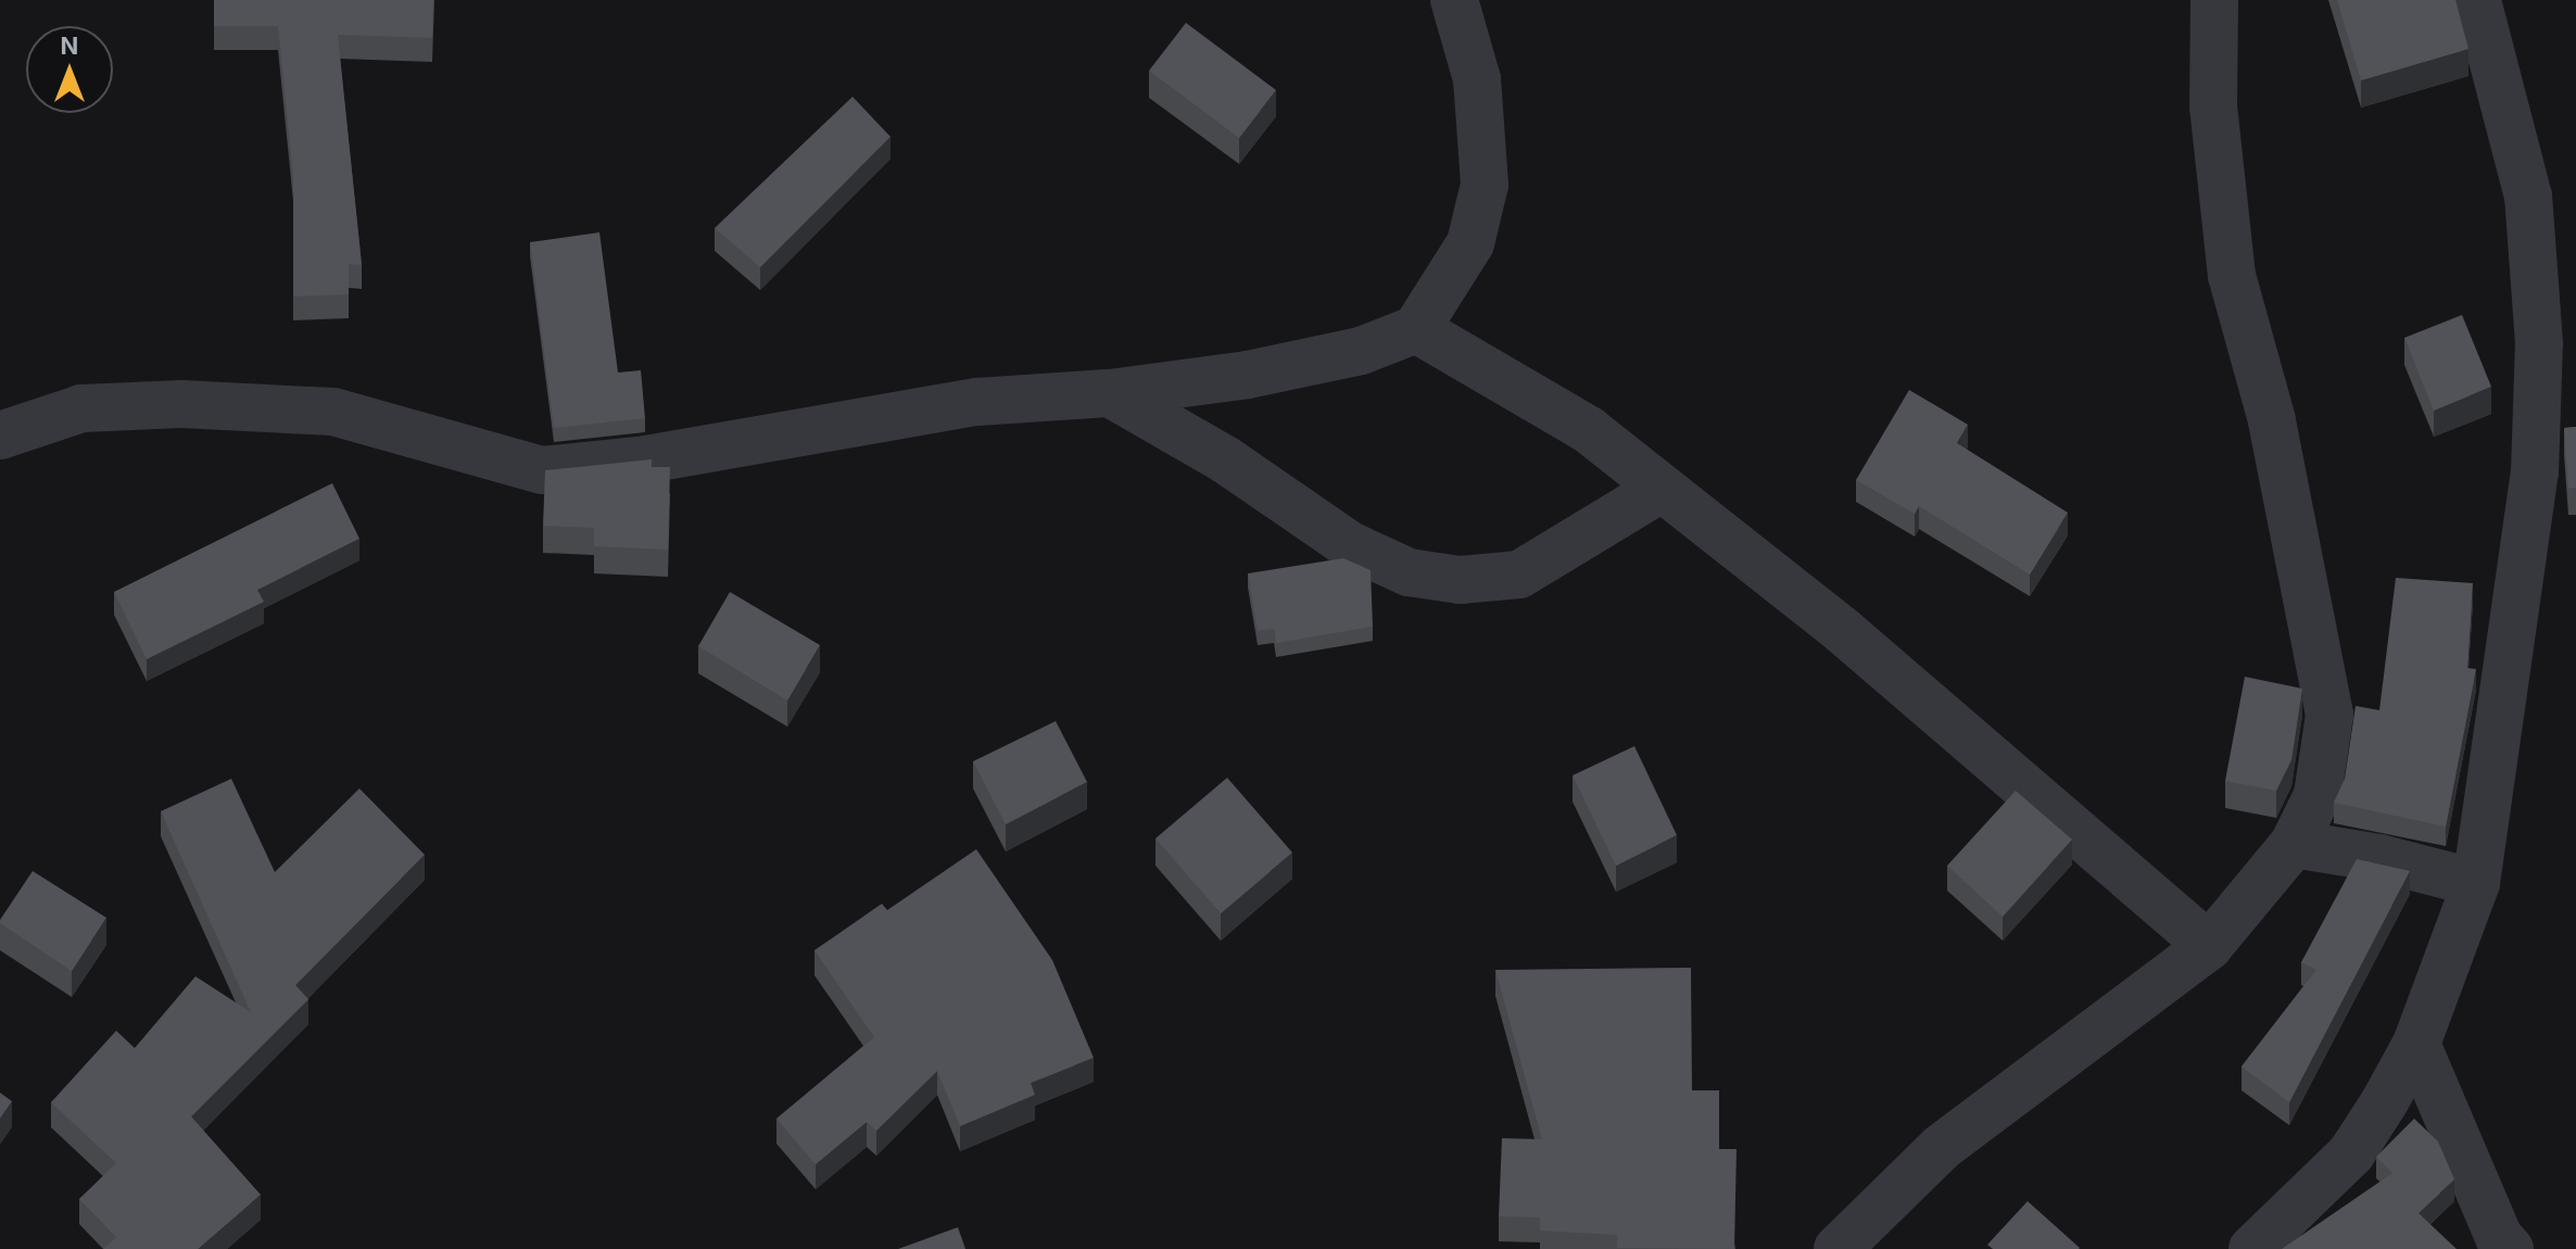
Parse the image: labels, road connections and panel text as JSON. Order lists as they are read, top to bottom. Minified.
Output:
{"north":"top"}
